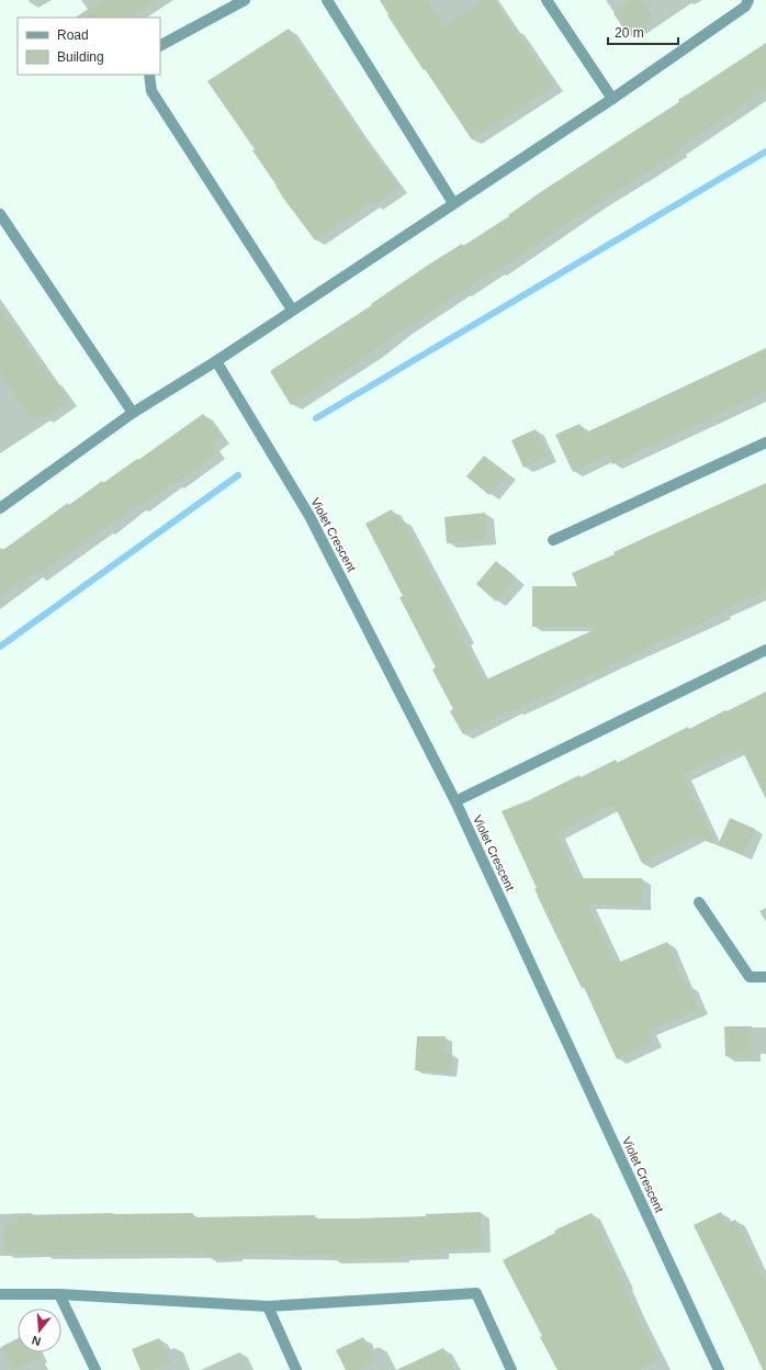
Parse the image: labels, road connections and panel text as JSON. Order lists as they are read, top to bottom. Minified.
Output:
{"streets":{"street":["Violet Crescent"]},"legend":["Road","Building"],"scale_bar":"20 m","north":"bottom"}
